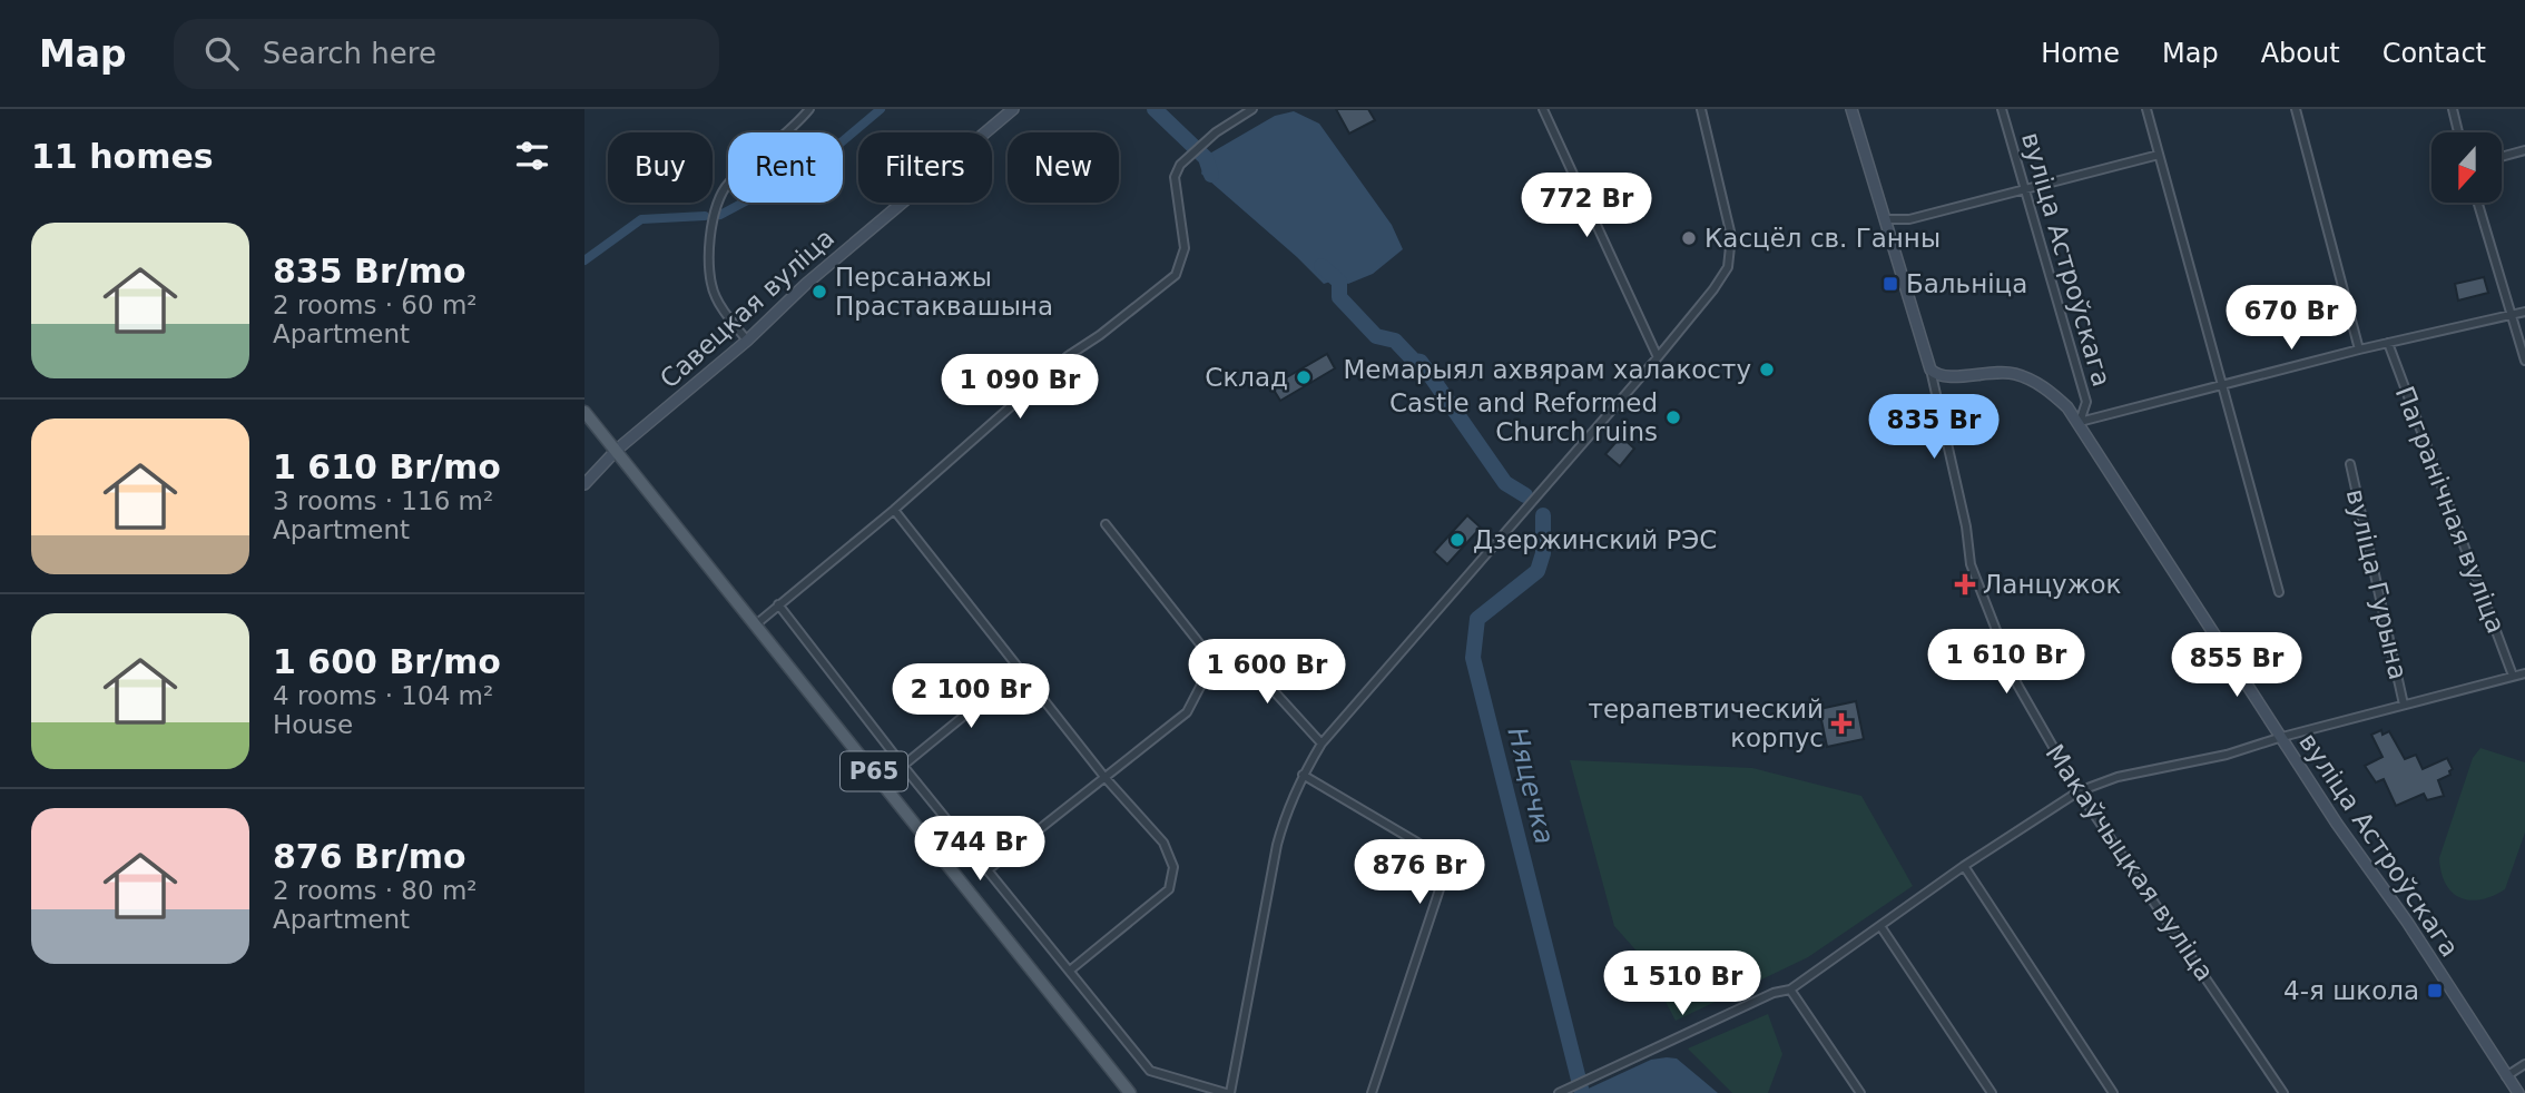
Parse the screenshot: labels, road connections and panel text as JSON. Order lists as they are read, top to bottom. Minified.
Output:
{"streets":{"main road":["Р65"],"street":["вуліца Астроўскага","Савецкая вуліца","Пагранічная вуліца","вуліца Гурына","Макаўчыцкая вуліца"]},"crossings":[["вуліца Астроўскага","Макаўчыцкая вуліца"],["Савецкая вуліца","Р65"]],"water":["Няцечка"],"places":{"other":["Касцёл св. Ганны","Персанажы Прастаквашына","Мемарыял ахвярам халакосту","Склад","Castle and Reformed Church ruins","Дзержинский РЭС"],"transit":["Бальніца","4-я школа"],"health":["Ланцужок","терапевтический корпус"]},"north":"bottom","page":{"header":"Map","search":"Search here","nav":["Home","Map","About","Contact"],"heading":"11 homes","chip":["Buy","Rent","Filters","New"],"price":["772 Br","670 Br","1 090 Br","835 Br","1 610 Br","855 Br","1 600 Br","2 100 Br","744 Br","876 Br","1 510 Br"],"list":[{"name":"835 Br/mo","note":"2 rooms · 60 m² · Apartment"},{"name":"1 610 Br/mo","note":"3 rooms · 116 m² · Apartment"},{"name":"1 600 Br/mo","note":"4 rooms · 104 m² · House"},{"name":"876 Br/mo","note":"2 rooms · 80 m² · Apartment"}]}}
